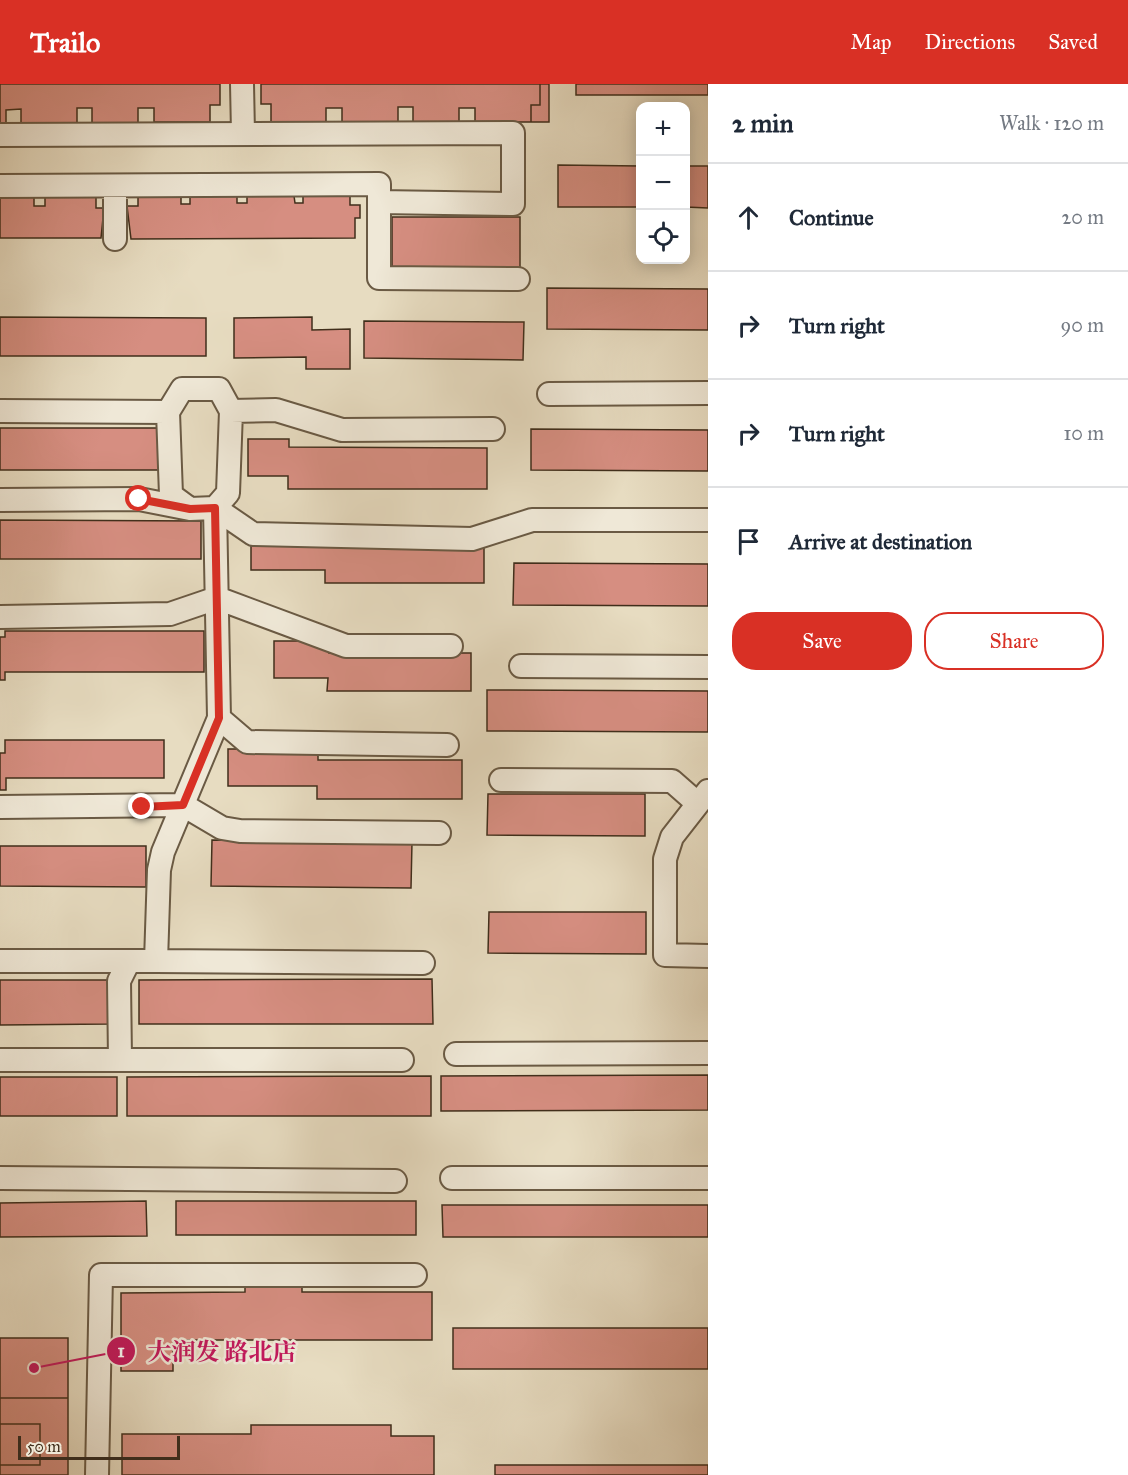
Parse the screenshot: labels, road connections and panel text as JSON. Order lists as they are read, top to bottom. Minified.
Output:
{"places":["大润发 路北店"],"scale_bar":"50 m","page":{"header":"Trailo","nav":["Map","Directions","Saved"],"heading":["2 min","Walk · 120 m"],"map_buttons":["+","−"],"list":[["Continue","20 m"],["Turn right","90 m"],["Turn right","10 m"],"Arrive at destination"],"buttons":["Save","Share"],"scale":"50 m"}}
